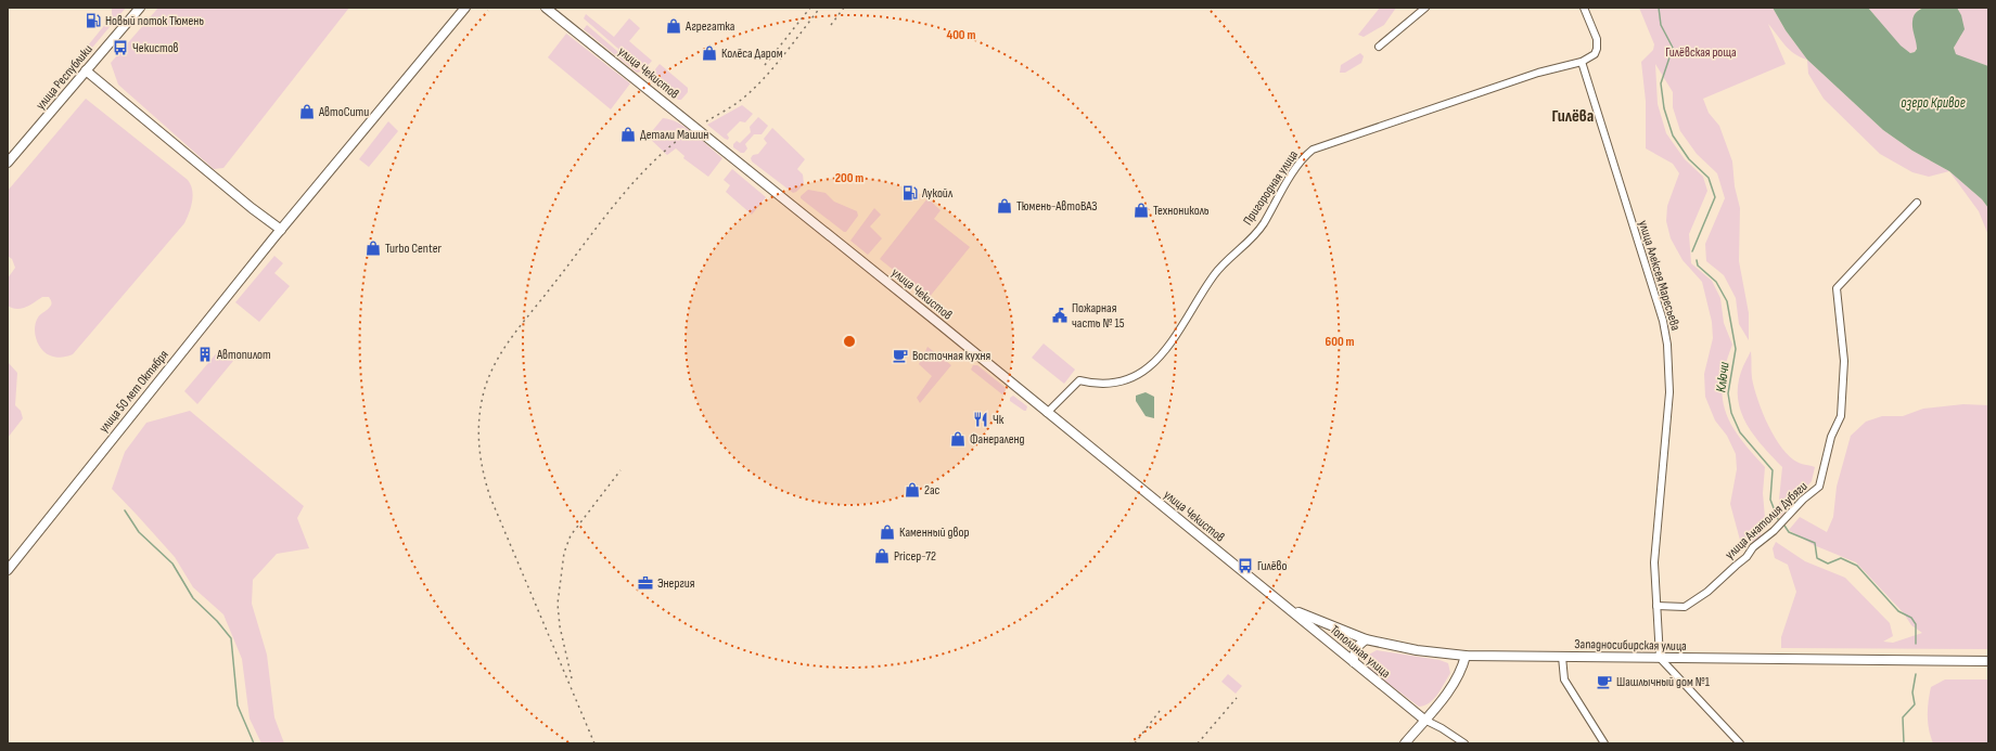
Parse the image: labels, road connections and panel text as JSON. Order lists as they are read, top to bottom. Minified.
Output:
{"streets":{"main road":["улица Чекистов","улица Республики","улица 50 лет Октября","Западносибирская улица","Тополиная улица"],"street":["Пригородная улица","улица Алексея Маресьева","улица Анатолия Дубяги"]},"crossings":[["улица Чекистов","Пригородная улица"],["улица Чекистов","Западносибирская улица"],["улица Чекистов","Тополиная улица"],["Пригородная улица","улица Алексея Маресьева"],["улица Алексея Маресьева","улица Анатолия Дубяги"],["улица Алексея Маресьева","Западносибирская улица"],["Западносибирская улица","Тополиная улица"]],"districts":["Гилёва"],"water":["озеро Кривое","Ключи"],"parks":["Гилёвская роща"],"places":{"fuel station":["Новый поток Тюмень","Лукойл"],"shop":["Агрегатка","Колёса Даром","АвтоСити","Детали Машин","Тюмень-АвтоВАЗ","Технониколь","Turbo Center","Фанераленд","2ас","Каменный двор","Pricep-72"],"bus stop":["Чекистов","Гилёво"],"public building":["Пожарная часть № 15"],"building":["Автопилот"],"cafe":["Восточная кухня","Шашлычный дом №1"],"restaurant":["Чк"],"office":["Энергия"]},"rings":["400 m","200 m","600 m"]}
